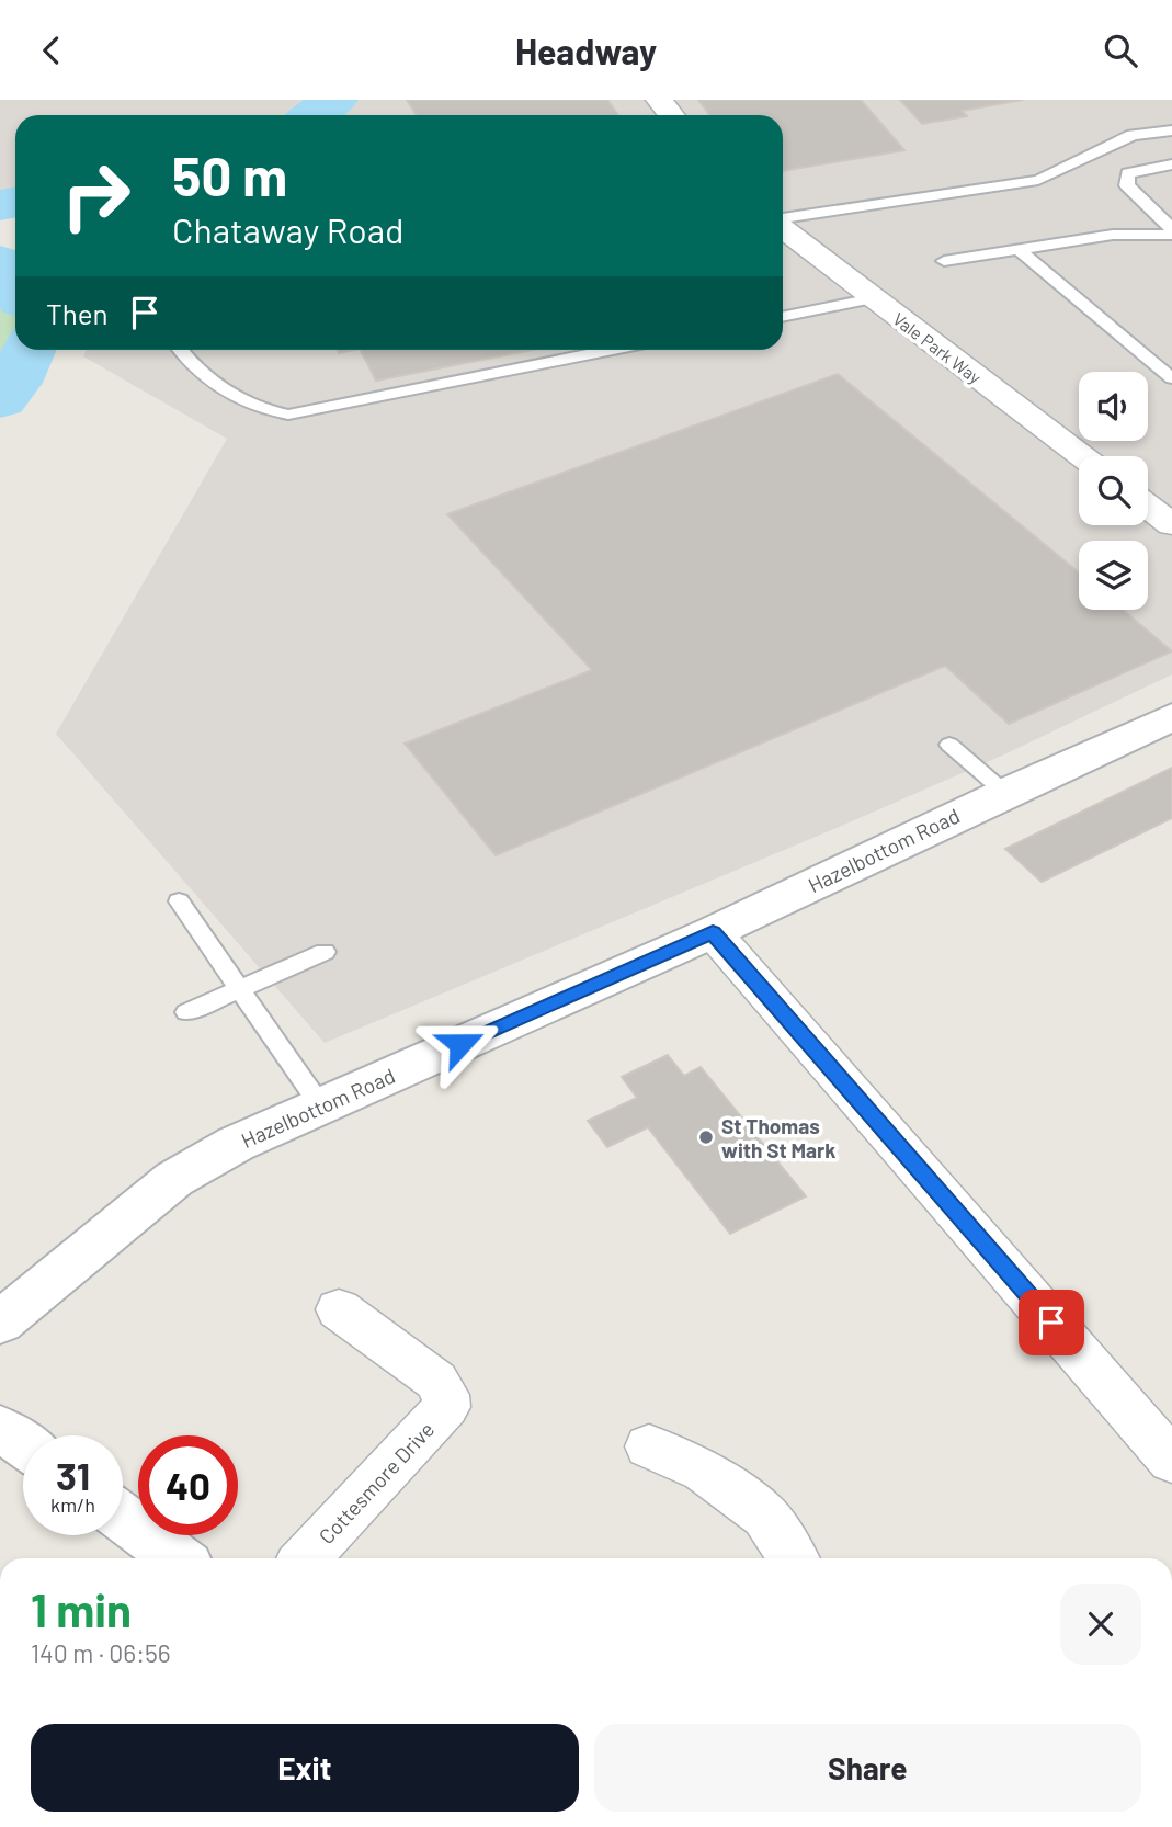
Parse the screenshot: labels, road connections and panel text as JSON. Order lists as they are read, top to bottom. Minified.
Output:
{"streets":{"street":["Vale Park Way","Hazelbottom Road","Cottesmore Drive"]},"places":["St Thomas with St Mark"],"page":{"header":"Headway","turn":["50 m","Chataway Road"],"then":"Then","speed":"31 km/h","limit":"40","heading":["1 min","140 m · 06:56"],"buttons":["Exit","Share"]}}
